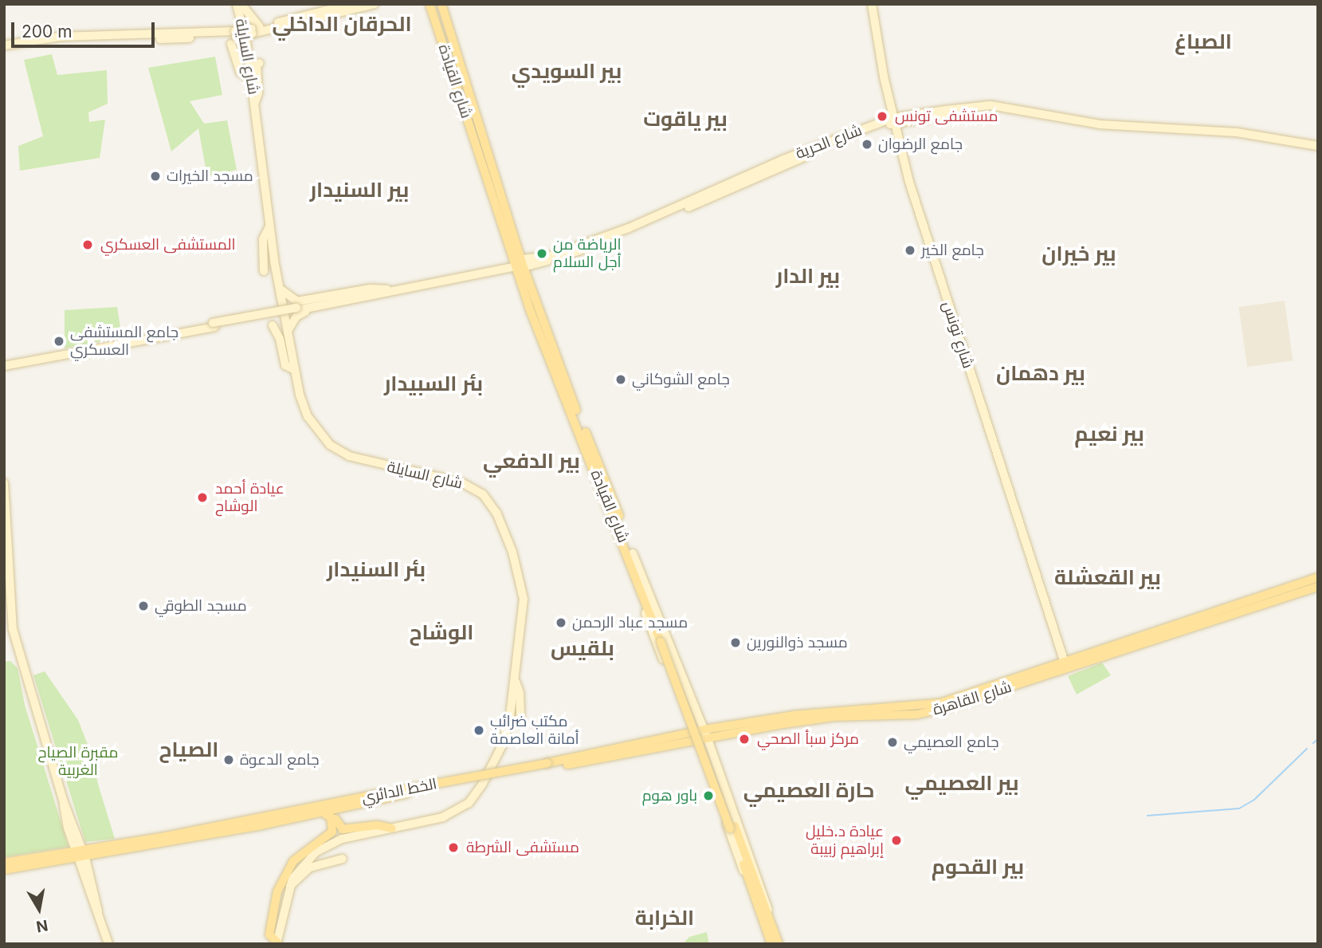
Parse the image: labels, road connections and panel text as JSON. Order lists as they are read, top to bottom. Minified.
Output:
{"streets":{"main road":["شارع القيادة","شارع القاهرة","الخط الدائري"],"street":["شارع السايلة","شارع تونس"]},"crossings":[["شارع تونس","شارع القاهرة"],["شارع القاهرة","الخط الدائري"]],"districts":["الحرقان الداخلي","الصباغ","بير السويدي","بير ياقوت","بير السنيدار","بير خيران","بير الدار","بير دهمان","بئر السبيدار","بير نعيم","بير الدفعي","بئر السنيدار","بير القعشلة","الوشاح","بلقيس","الصياح","بير العصيمي","حارة العصيمي","بير القحوم","الخرابة"],"parks":["مقبرة الصياح الغربية"],"places":["مستشفى تونس","جامع الرضوان","مسجد الخيرات","المستشفى العسكري","جامع الخير","الرياضة من أجل السلام","جامع المستشفى العسكري","جامع الشوكاني","عيادة أحمد الوشاح","مسجد الطوقي","مسجد عباد الرحمن","مسجد ذوالنورين","مكتب ضرائب أمانة العاصمة","مركز سبأ الصحي","جامع العصيمي","جامع الدعوة","باور هوم","عيادة د.خليل إبراهيم زبيبة","مستشفى الشرطة"],"scale_bar":"200 m","north":"bottom"}
